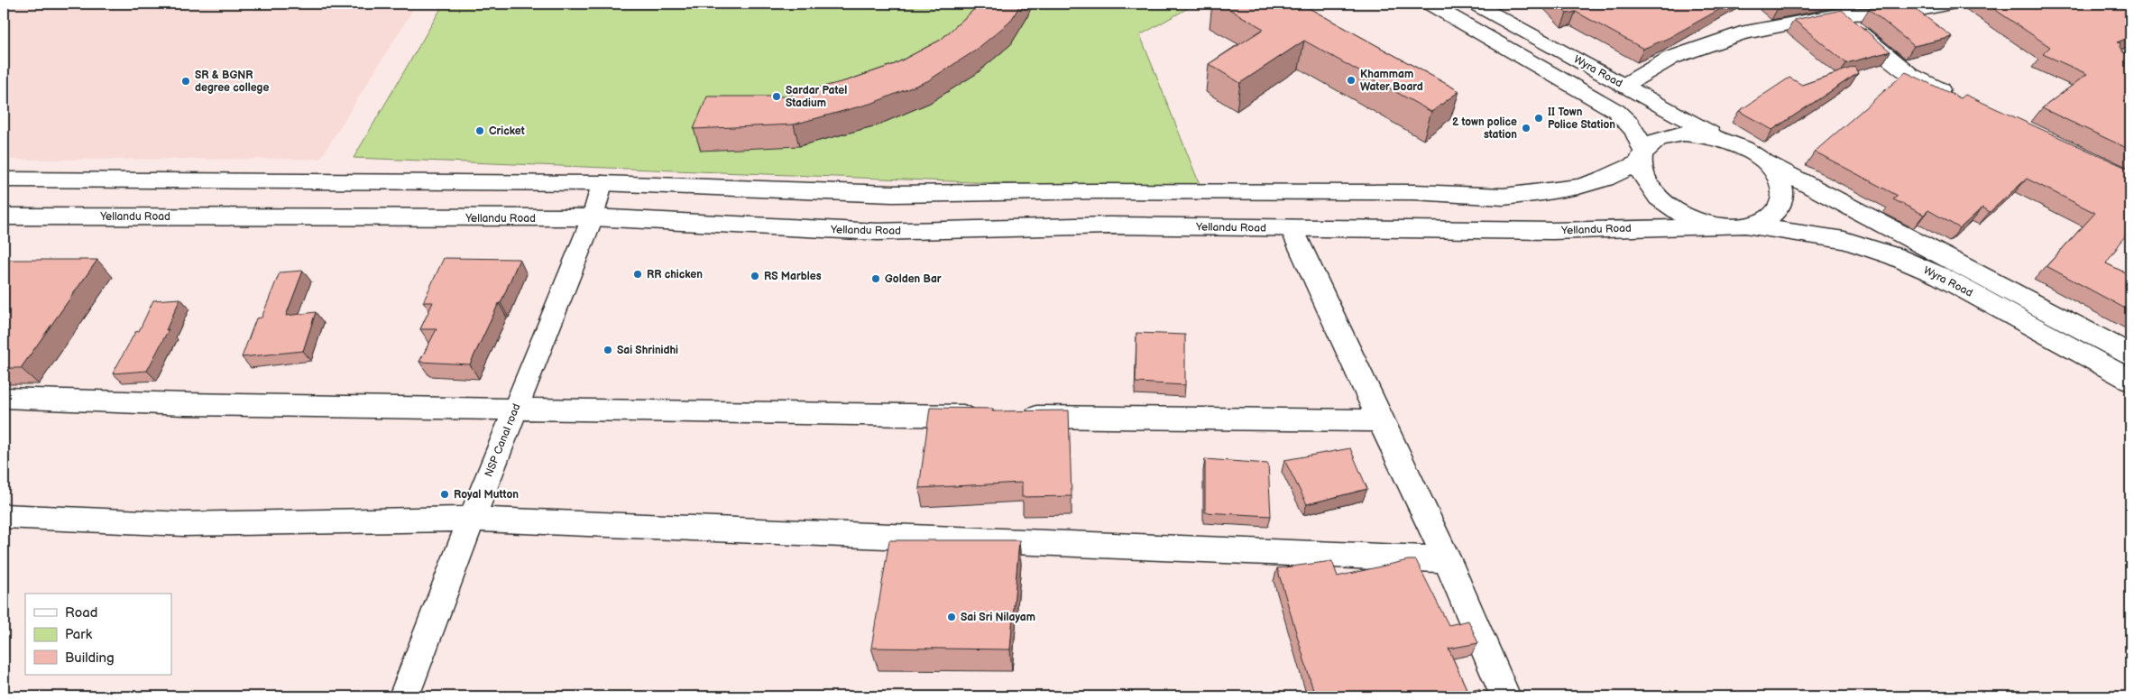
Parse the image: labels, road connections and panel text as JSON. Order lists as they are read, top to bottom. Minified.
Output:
{"streets":{"main road":["Wyra Road","Yellandu Road","NSP Canal road"]},"crossings":[["Wyra Road","Yellandu Road"],["Yellandu Road","NSP Canal road"]],"places":["Khammam Water Board","SR & BGNR degree college","Sardar Patel Stadium","II Town Police Station","2 town police station","Cricket","RR chicken","RS Marbles","Golden Bar","Sai Shrinidhi","Royal Mutton","Sai Sri Nilayam"],"legend":["Road","Park","Building"]}
